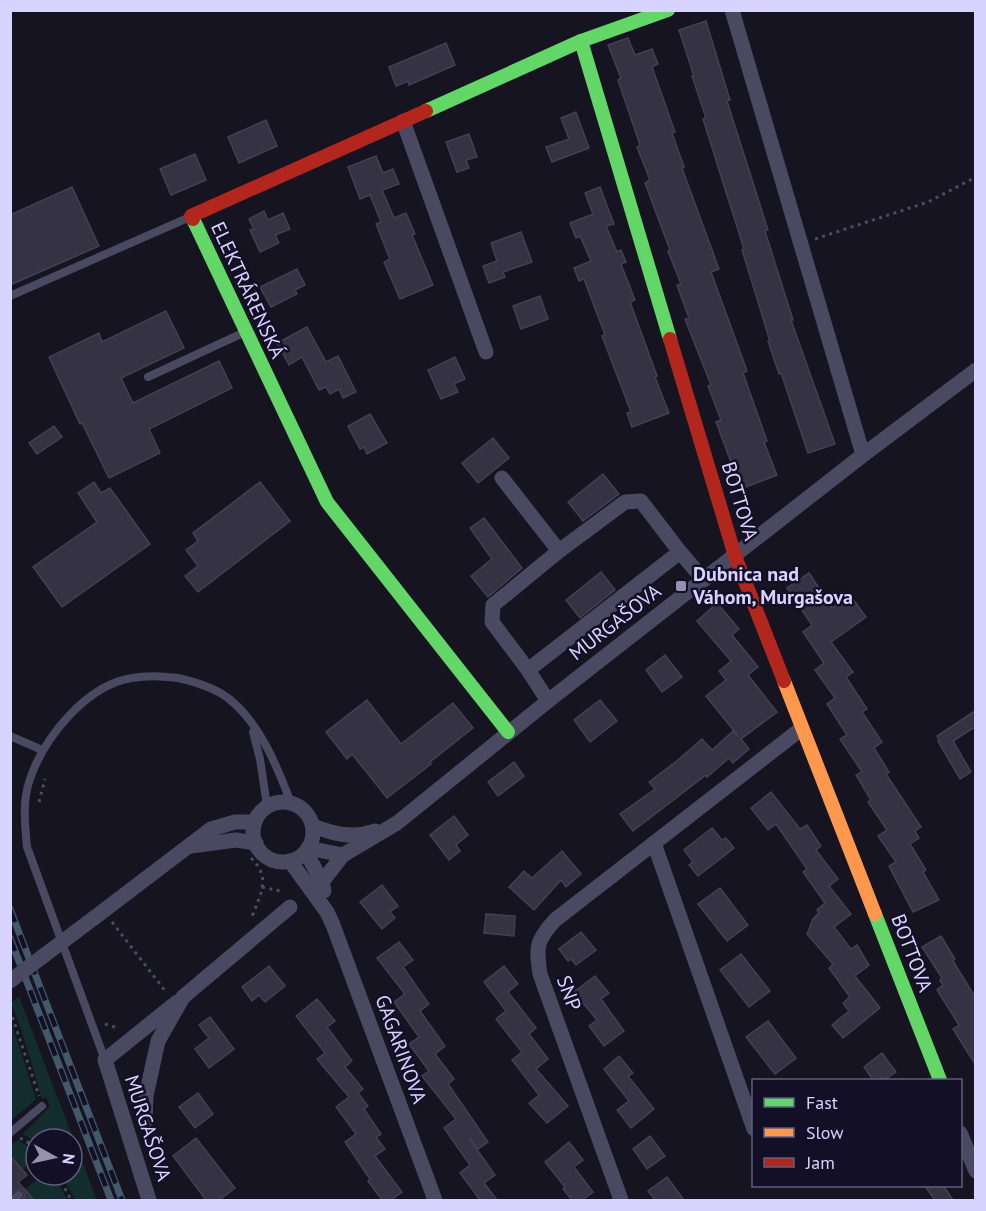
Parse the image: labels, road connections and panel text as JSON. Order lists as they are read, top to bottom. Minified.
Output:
{"streets":{"street":["ELEKTRÁRENSKÁ","BOTTOVA","MURGAŠOVA","SNP","GAGARINOVA"]},"crossings":[["ELEKTRÁRENSKÁ","BOTTOVA"],["ELEKTRÁRENSKÁ","MURGAŠOVA"],["BOTTOVA","MURGAŠOVA"],["BOTTOVA","SNP"],["MURGAŠOVA","GAGARINOVA"]],"places":{"transit":["Dubnica nad Váhom, Murgašova"]},"legend":["Fast","Slow","Jam"],"north":"right"}
